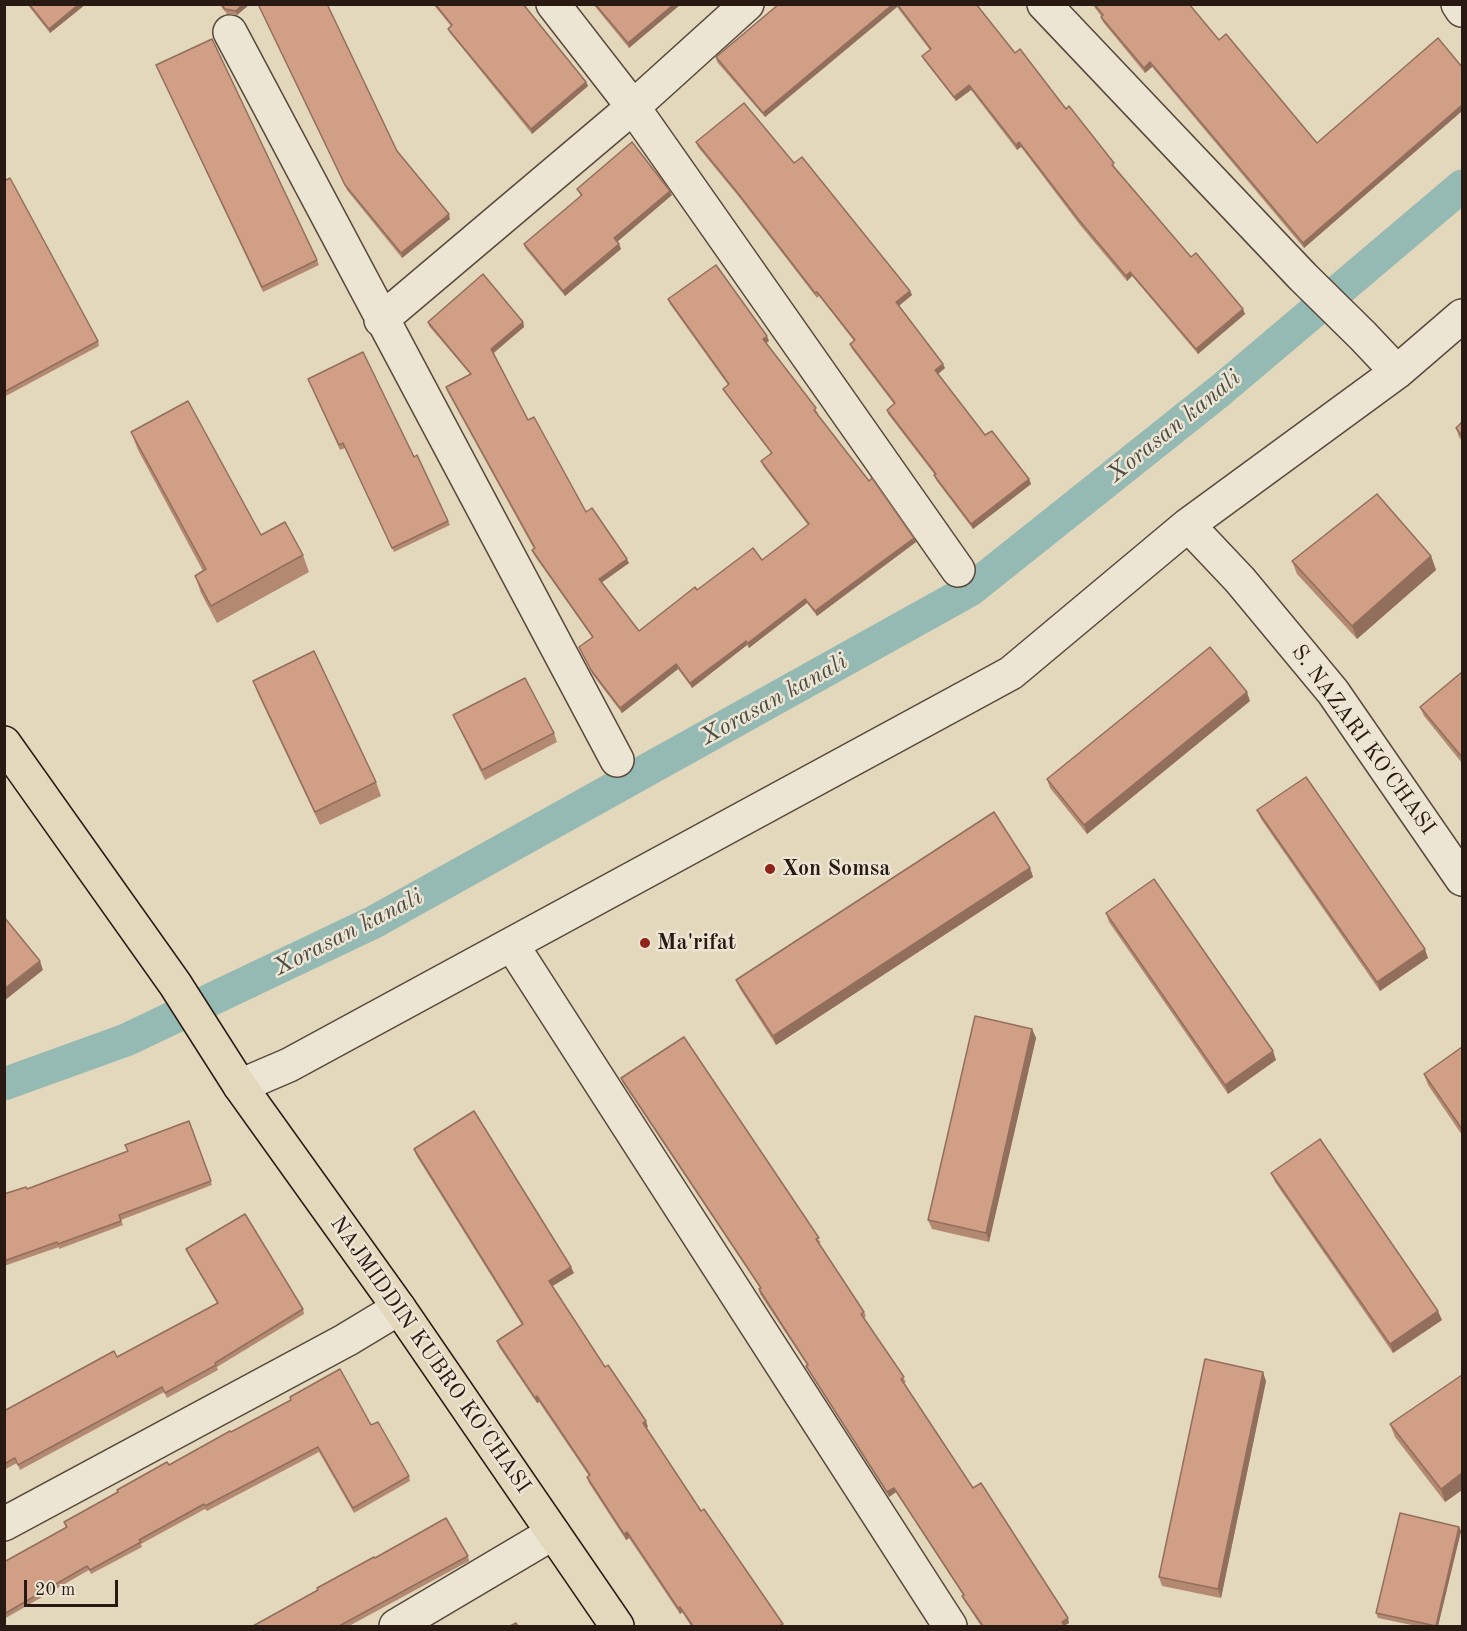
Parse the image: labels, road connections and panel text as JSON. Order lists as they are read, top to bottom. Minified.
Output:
{"streets":{"main road":["NAJMIDDIN KUBRO KO'CHASI"],"street":["S. NAZARI KO'CHASI"]},"water":["Xorasan kanali"],"places":["Xon Somsa","Ma'rifat"],"scale_bar":"20 m"}
